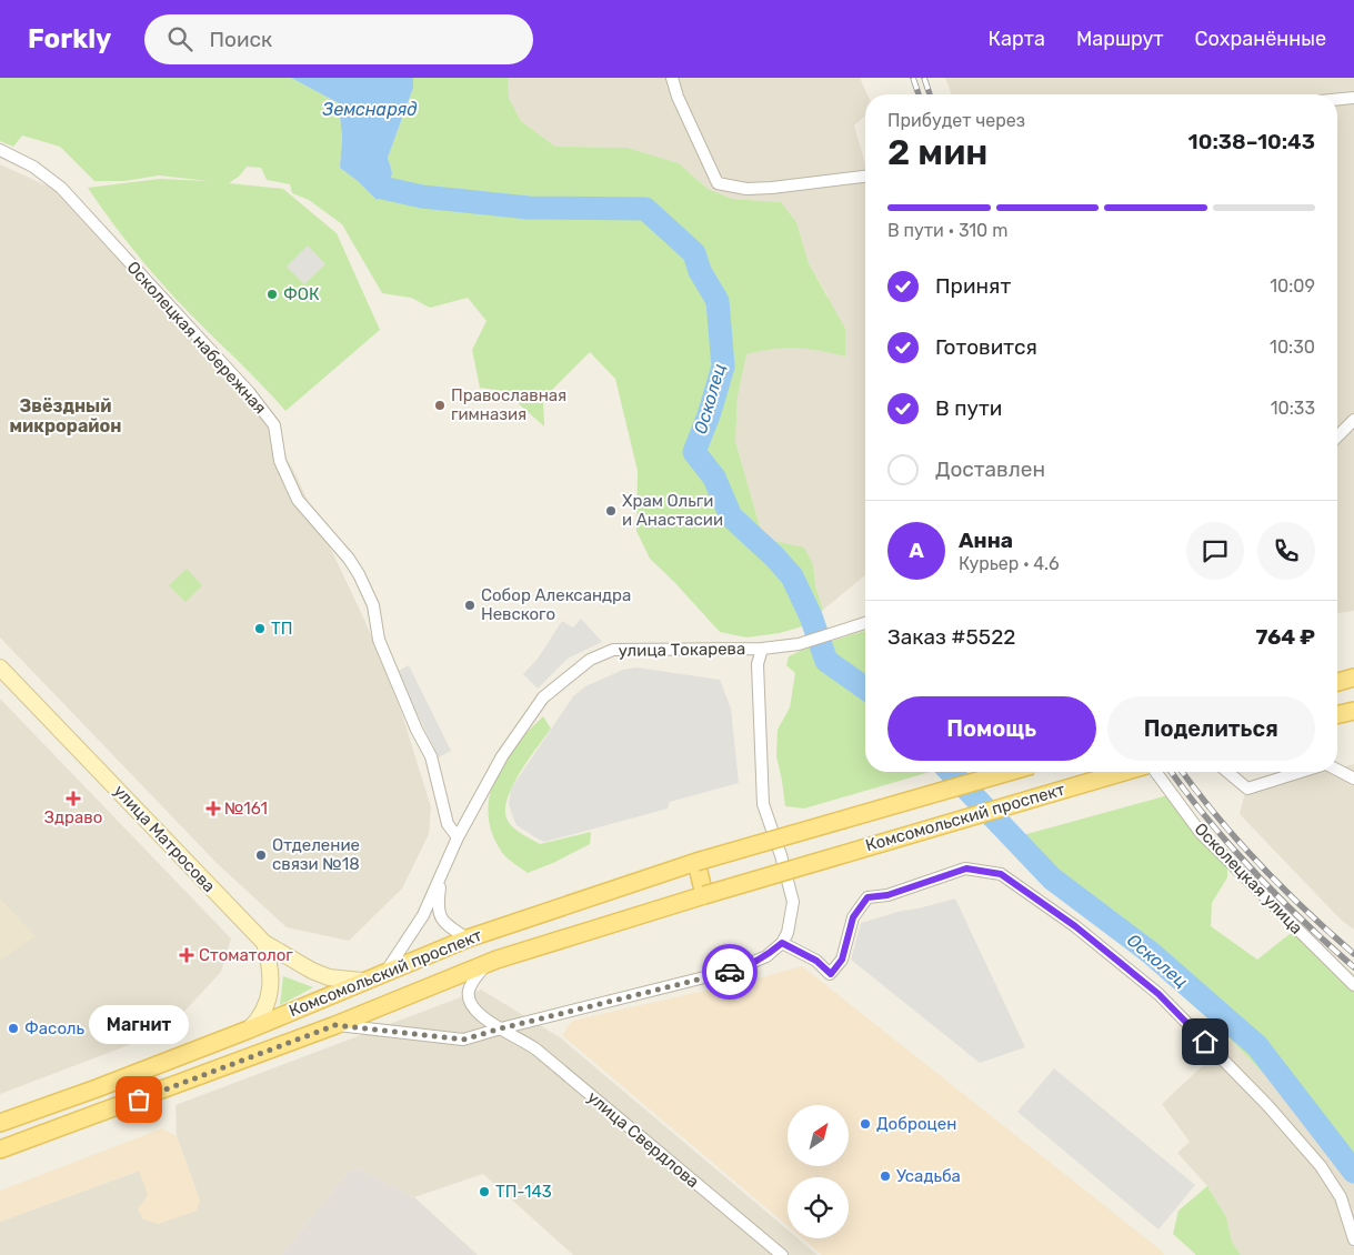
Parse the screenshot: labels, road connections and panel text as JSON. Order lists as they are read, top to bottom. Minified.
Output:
{"streets":{"main road":["Комсомольский проспект","улица Матросова"],"street":["Осколецкая набережная","улица Токарева","Осколецкая улица","улица Свердлова"]},"crossings":[["Осколецкая набережная","улица Токарева"],["улица Токарева","Комсомольский проспект"],["Комсомольский проспект","улица Свердлова"]],"districts":["Звёздный микрорайон"],"water":["Земснаряд","Осколец"],"places":{"other":["ФОК","Православная гимназия","Храм Ольги и Анастасии","Собор Александра Невского","ТП","Отделение связи №18","Фасоль","Магнит","Доброцен","Усадьба","ТП-143"],"health":["Здраво","№161","Стоматолог"]},"north":"top right","page":{"header":"Forkly","search":"Поиск","nav":["Карта","Маршрут","Сохранённые"],"heading":["2 мин","Прибудет через","10:38–10:43"],"panel":["Анна","Курьер · 4.6","Заказ #5522","764 ₽"],"bar":"В пути · 310 m","list":[["Принят","10:09"],["Готовится","10:30"],["В пути","10:33"],"Доставлен"],"round":"А","buttons":["Помощь","Поделиться"],"bubble":"Магнит"}}
